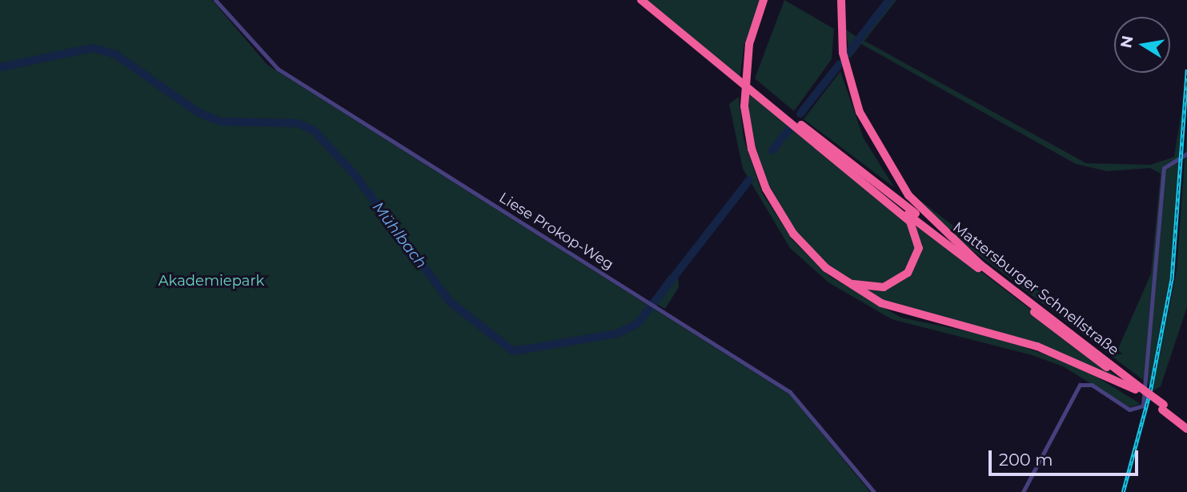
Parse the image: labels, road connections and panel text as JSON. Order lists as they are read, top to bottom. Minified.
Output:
{"streets":{"highway":["Mattersburger Schnellstraße"],"street":["Liese Prokop-Weg"]},"water":["Mühlbach"],"parks":["Akademiepark"],"scale_bar":"200 m","north":"left"}
